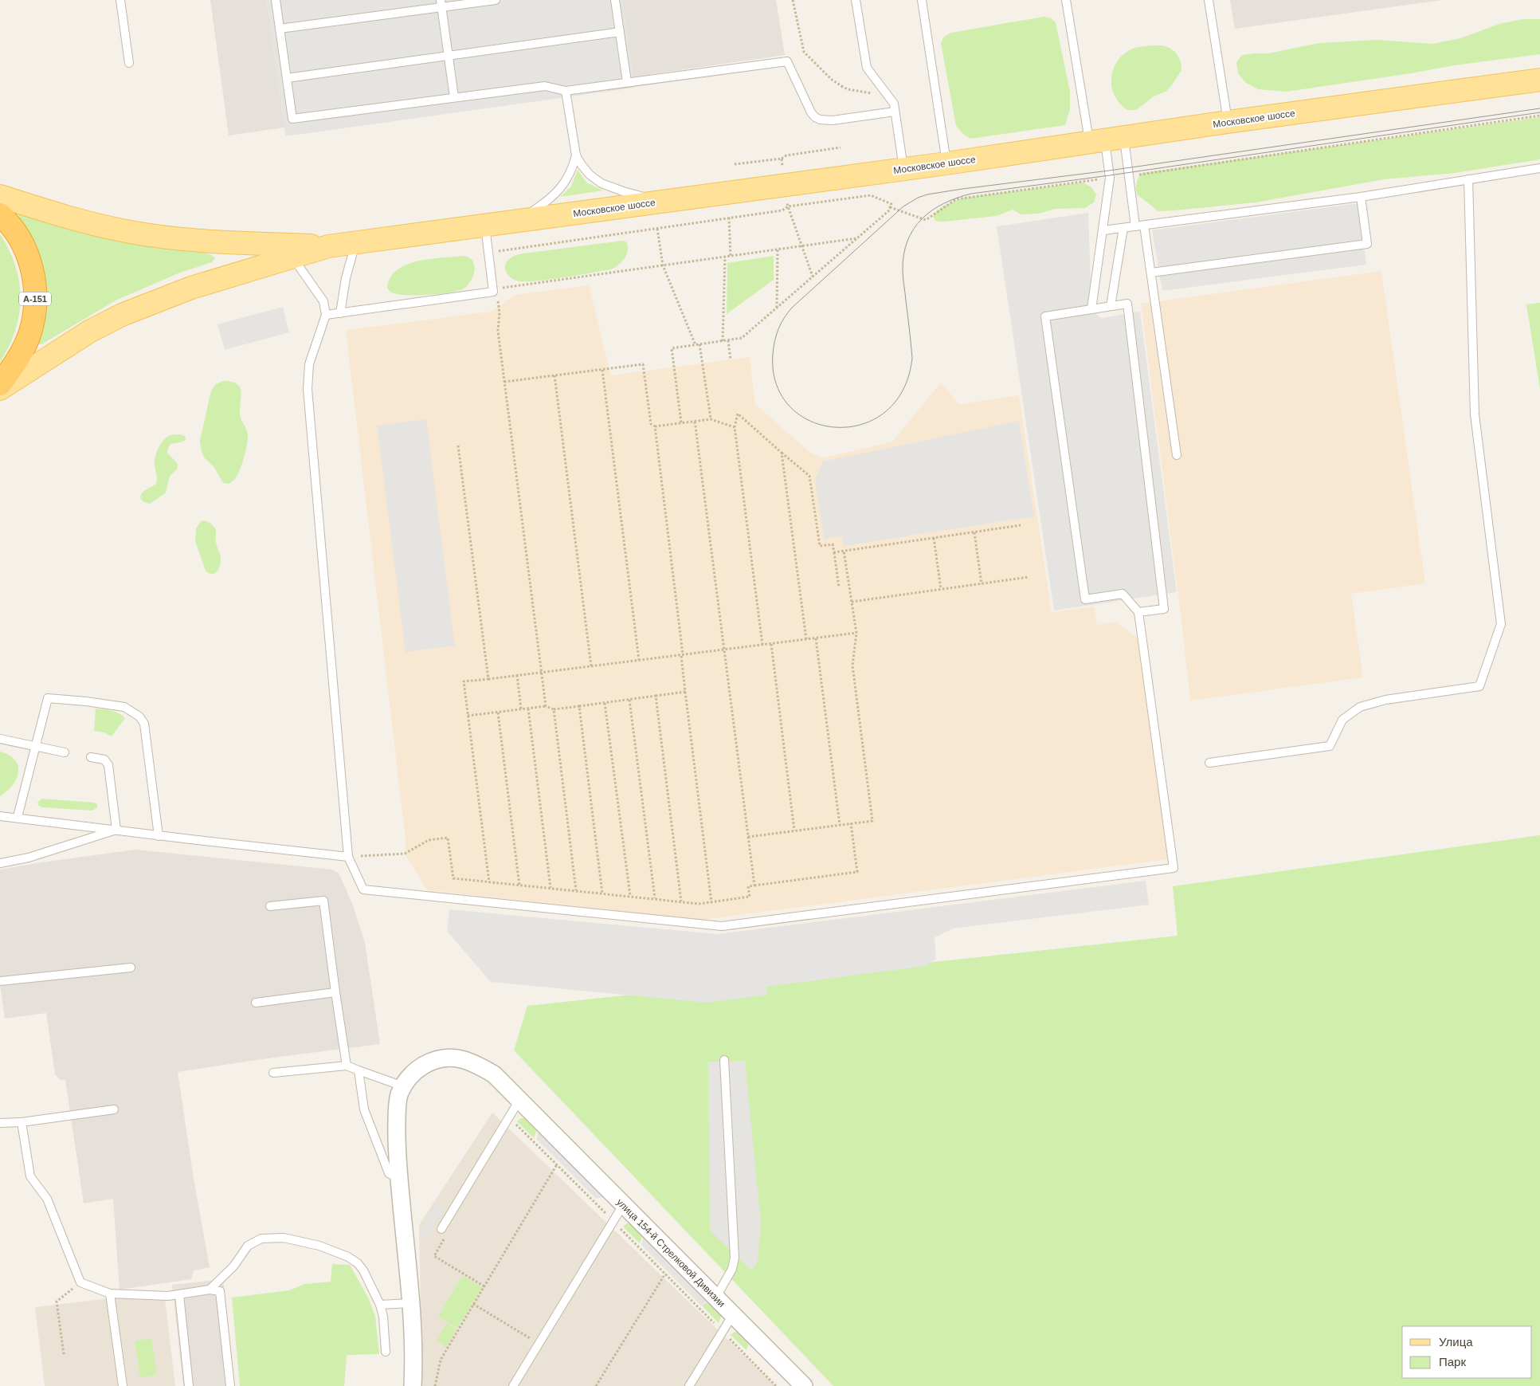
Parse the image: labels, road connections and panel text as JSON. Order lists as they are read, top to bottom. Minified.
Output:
{"streets":{"highway":["А-151"],"main road":["Московское шоссе"],"street":["улица 154-й Стрелковой Дивизии"]},"legend":["Улица","Парк"]}
